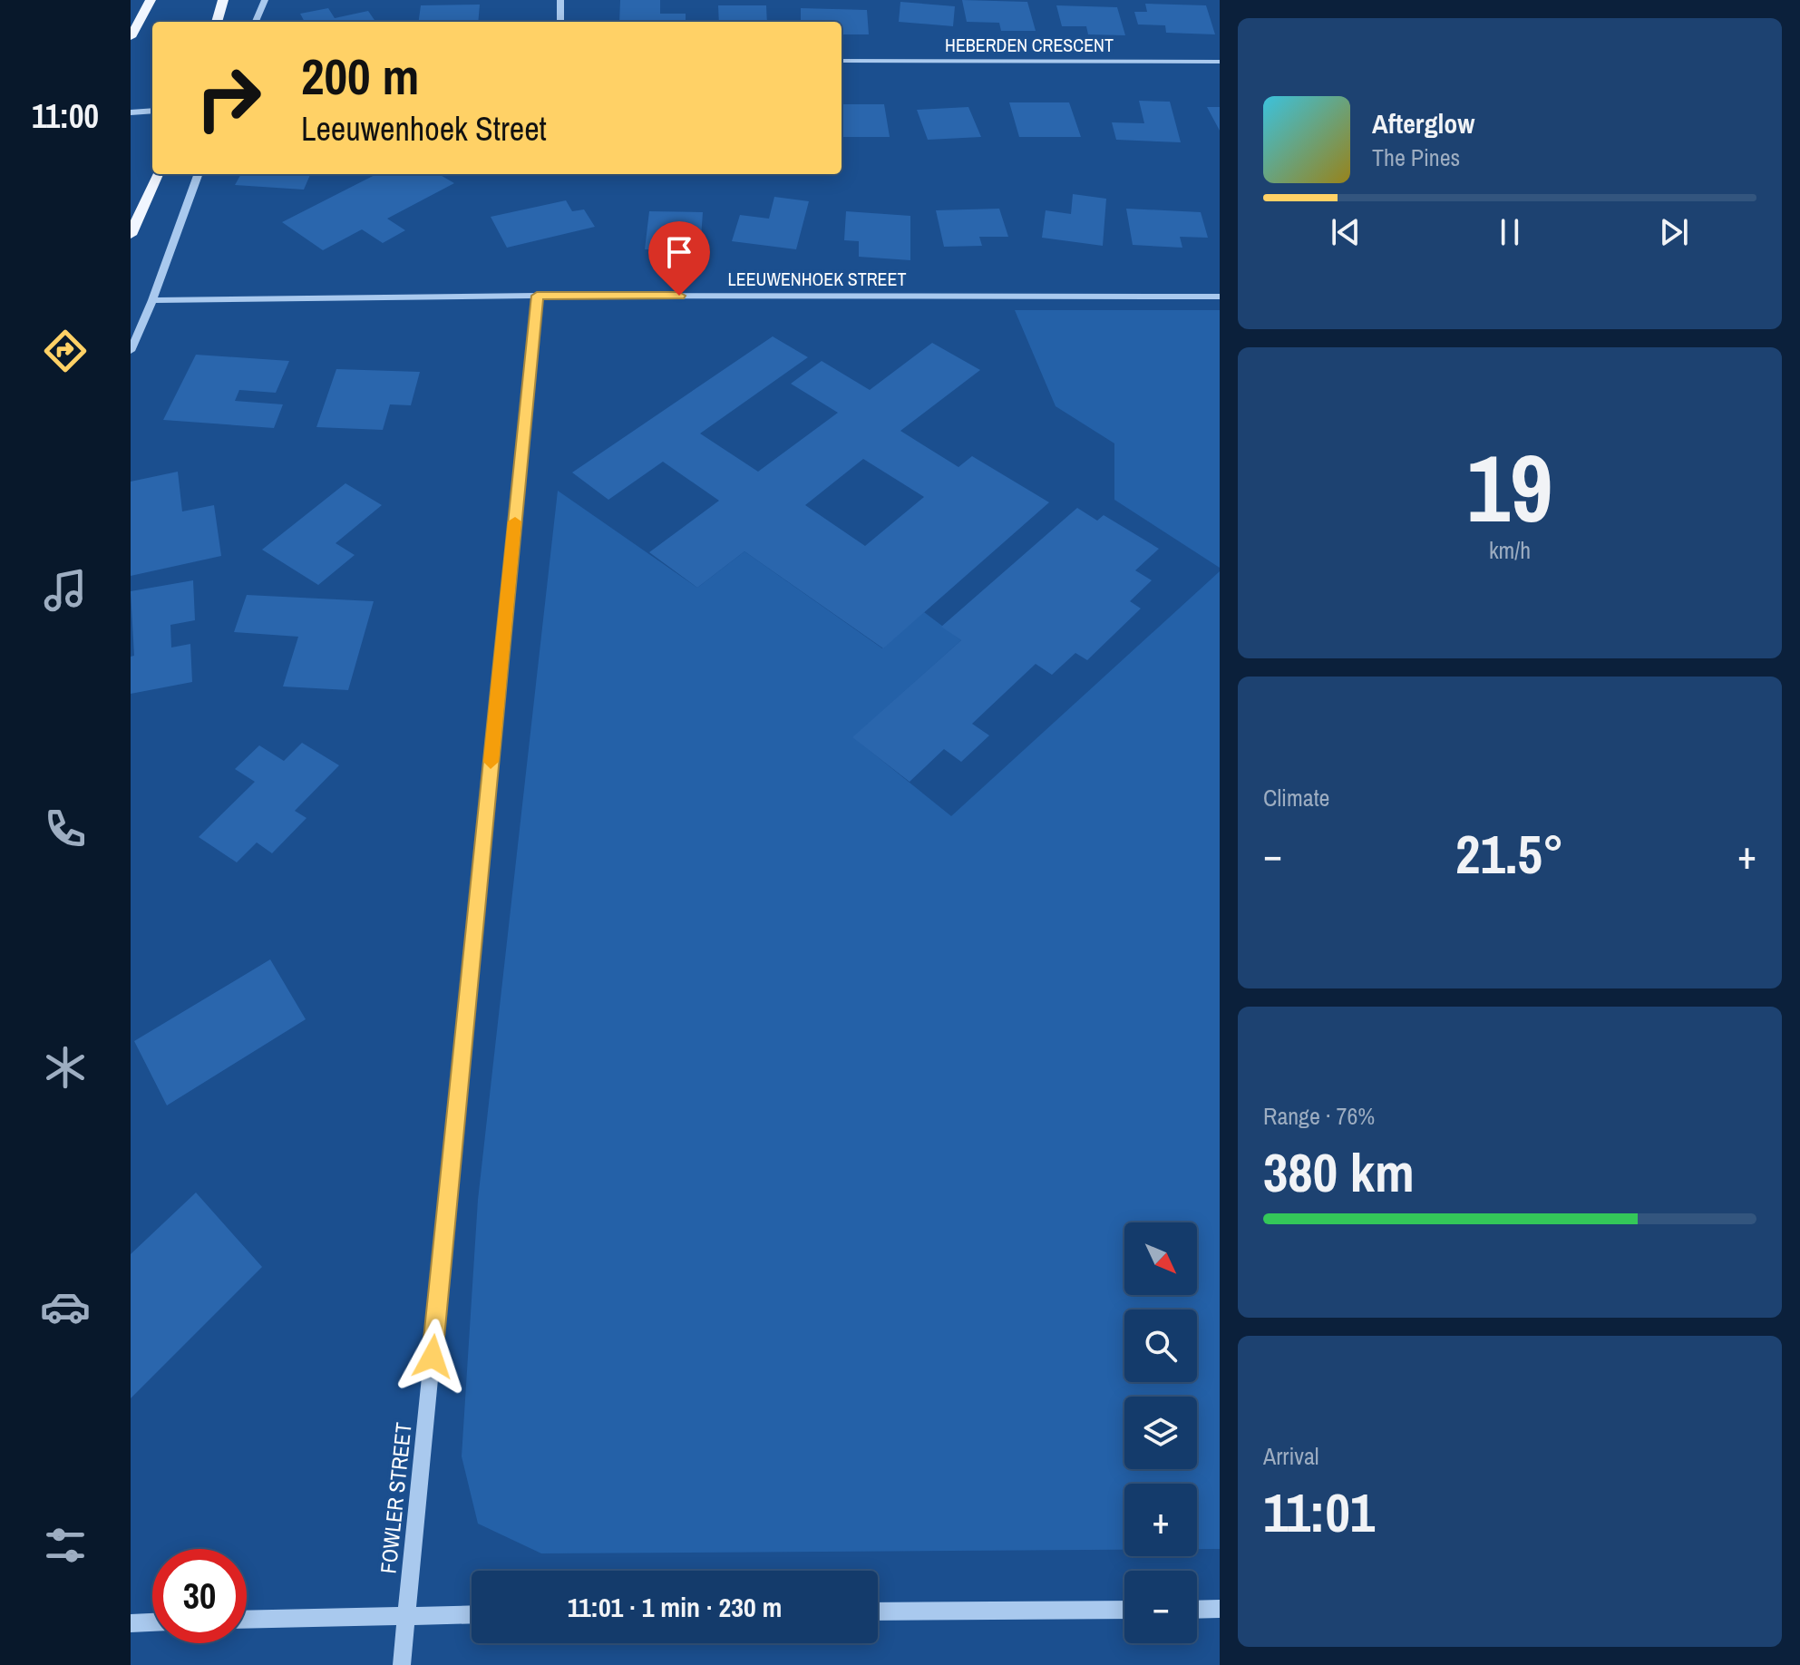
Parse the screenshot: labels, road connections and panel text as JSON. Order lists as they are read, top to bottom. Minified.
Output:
{"streets":{"street":["HEBERDEN CRESCENT","LEEUWENHOEK STREET","FOWLER STREET"]},"crossings":[["LEEUWENHOEK STREET","FOWLER STREET"]],"north":"bottom right","page":{"tabs":"11:00","turn":["200 m","Leeuwenhoek Street"],"song":["Afterglow","The Pines"],"tile":[["19","km/h"],"Climate",["Range · 76%","380 km"],["Arrival","11:01"]],"heat":["−","21.5°","+"],"map_buttons":["+","−"],"limit":"30","trip":"11:01 · 1 min · 230 m"}}
